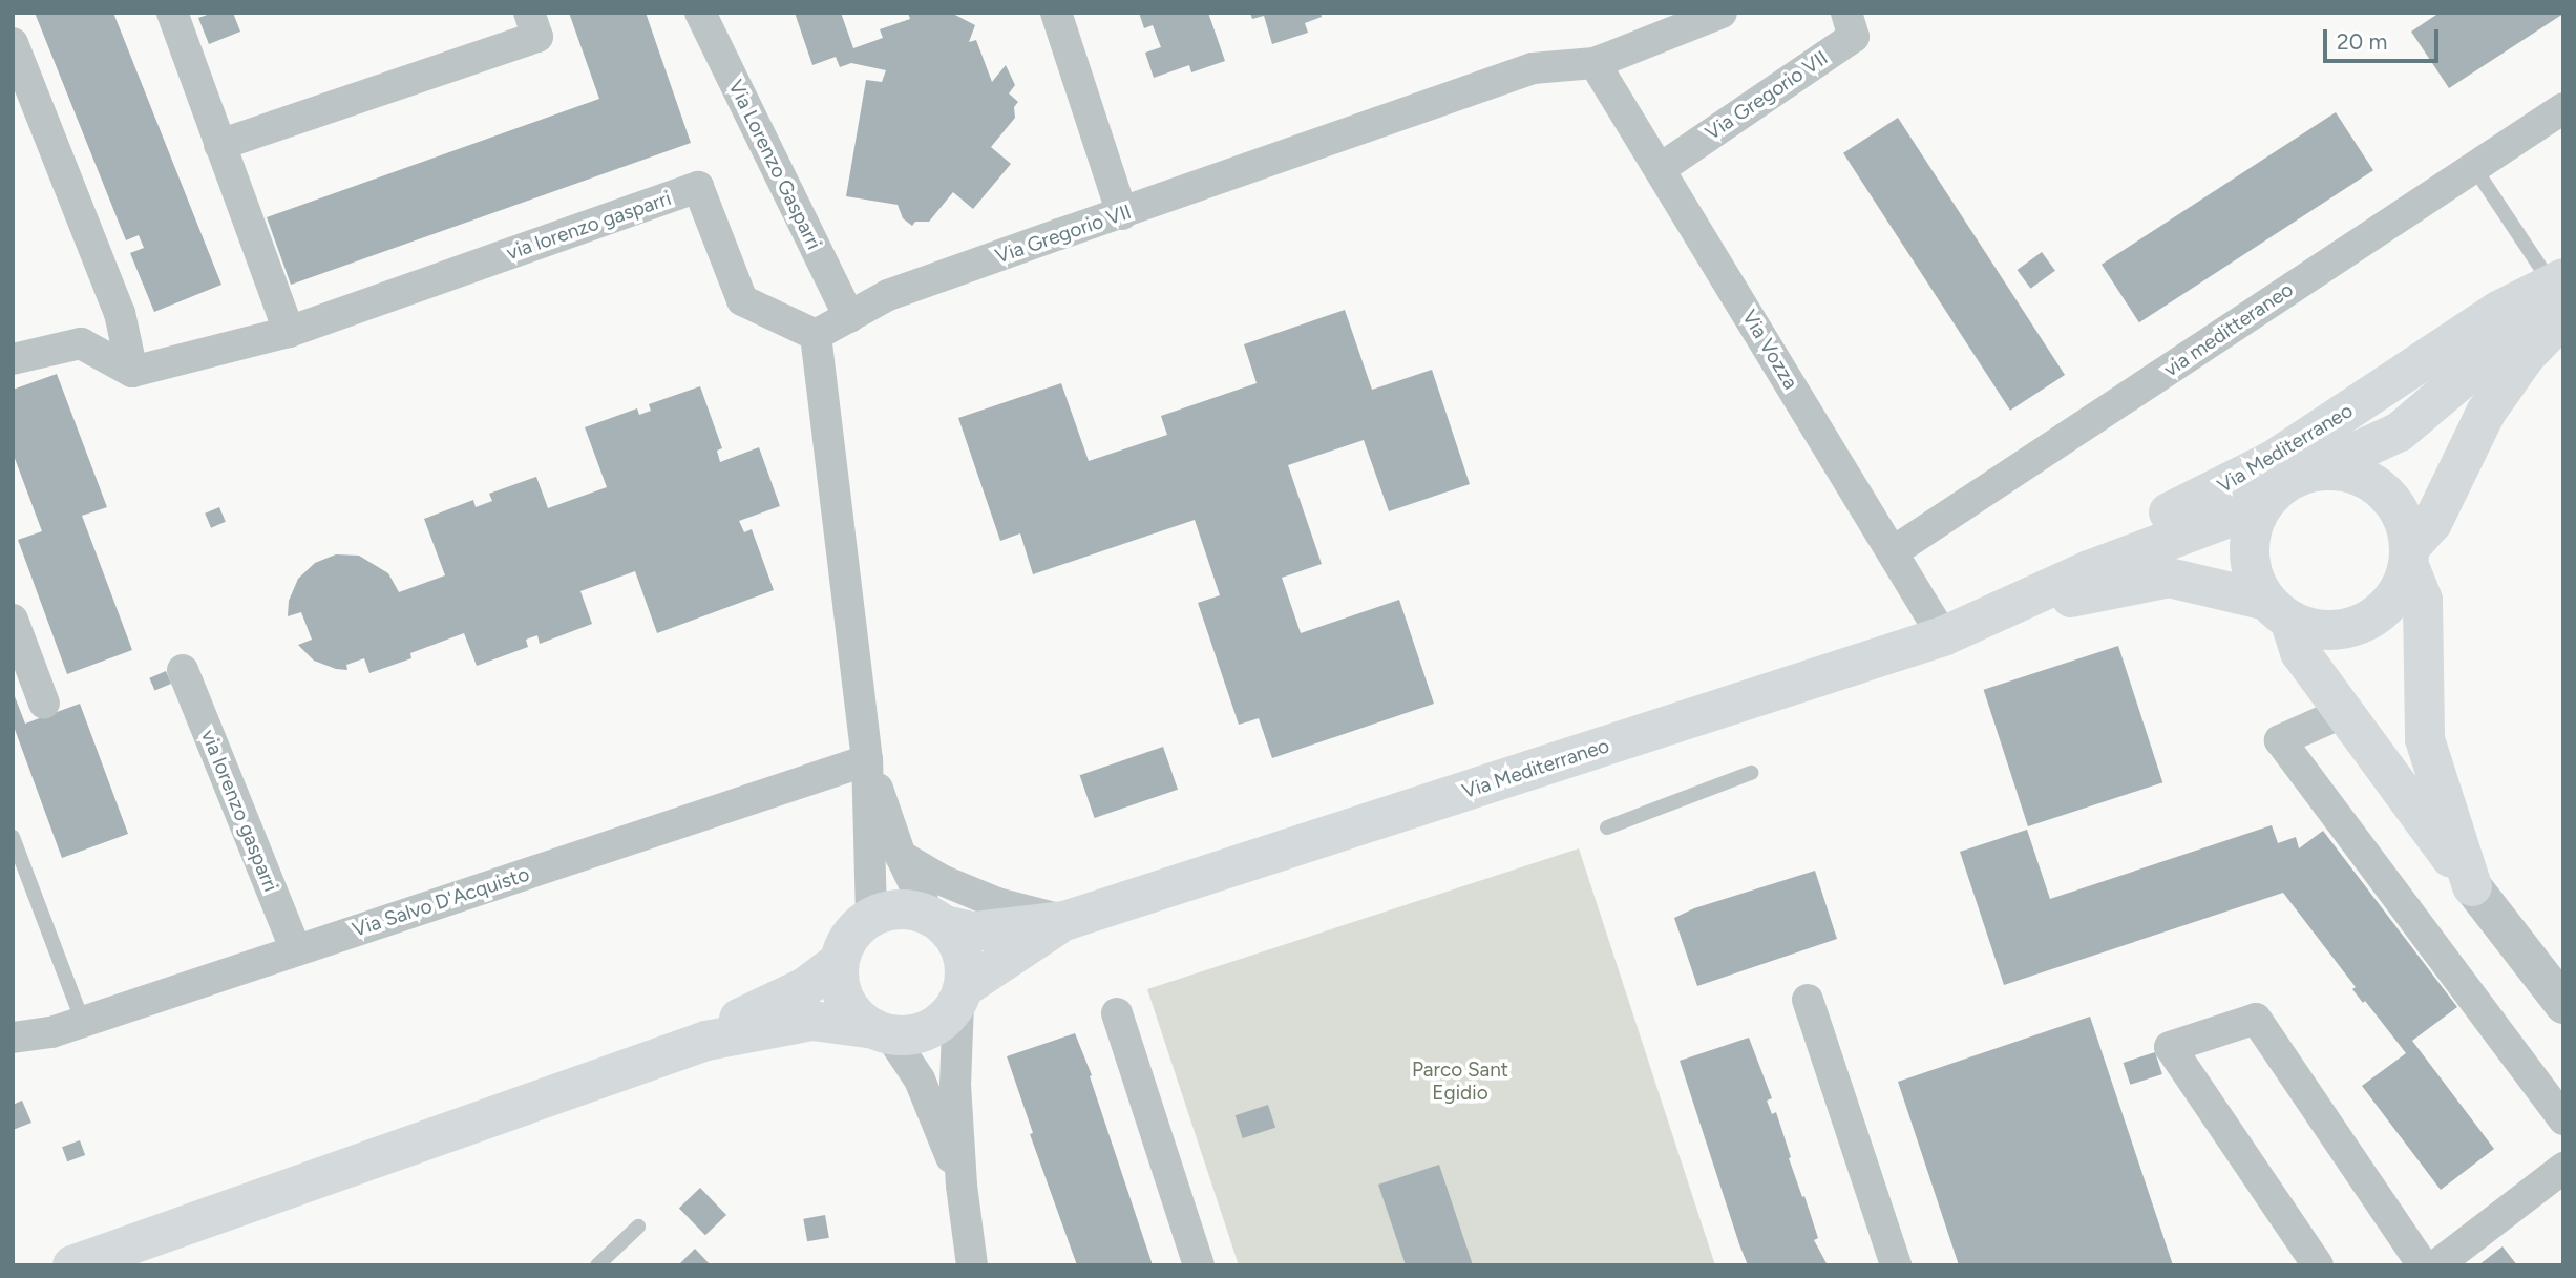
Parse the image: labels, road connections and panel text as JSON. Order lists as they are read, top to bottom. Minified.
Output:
{"streets":{"main road":["Via Mediterraneo"],"street":["Via Gregorio VII","Via Lorenzo Gasparri","via lorenzo gasparri","via meditteraneo","Via Vozza","Via Salvo D'Acquisto"]},"crossings":[["Via Gregorio VII","Via Lorenzo Gasparri"],["Via Gregorio VII","via lorenzo gasparri"],["Via Gregorio VII","Via Vozza"],["via lorenzo gasparri","Via Salvo D'Acquisto"],["via meditteraneo","Via Vozza"],["Via Vozza","Via Mediterraneo"]],"parks":["Parco Sant Egidio"],"scale_bar":"20 m"}
